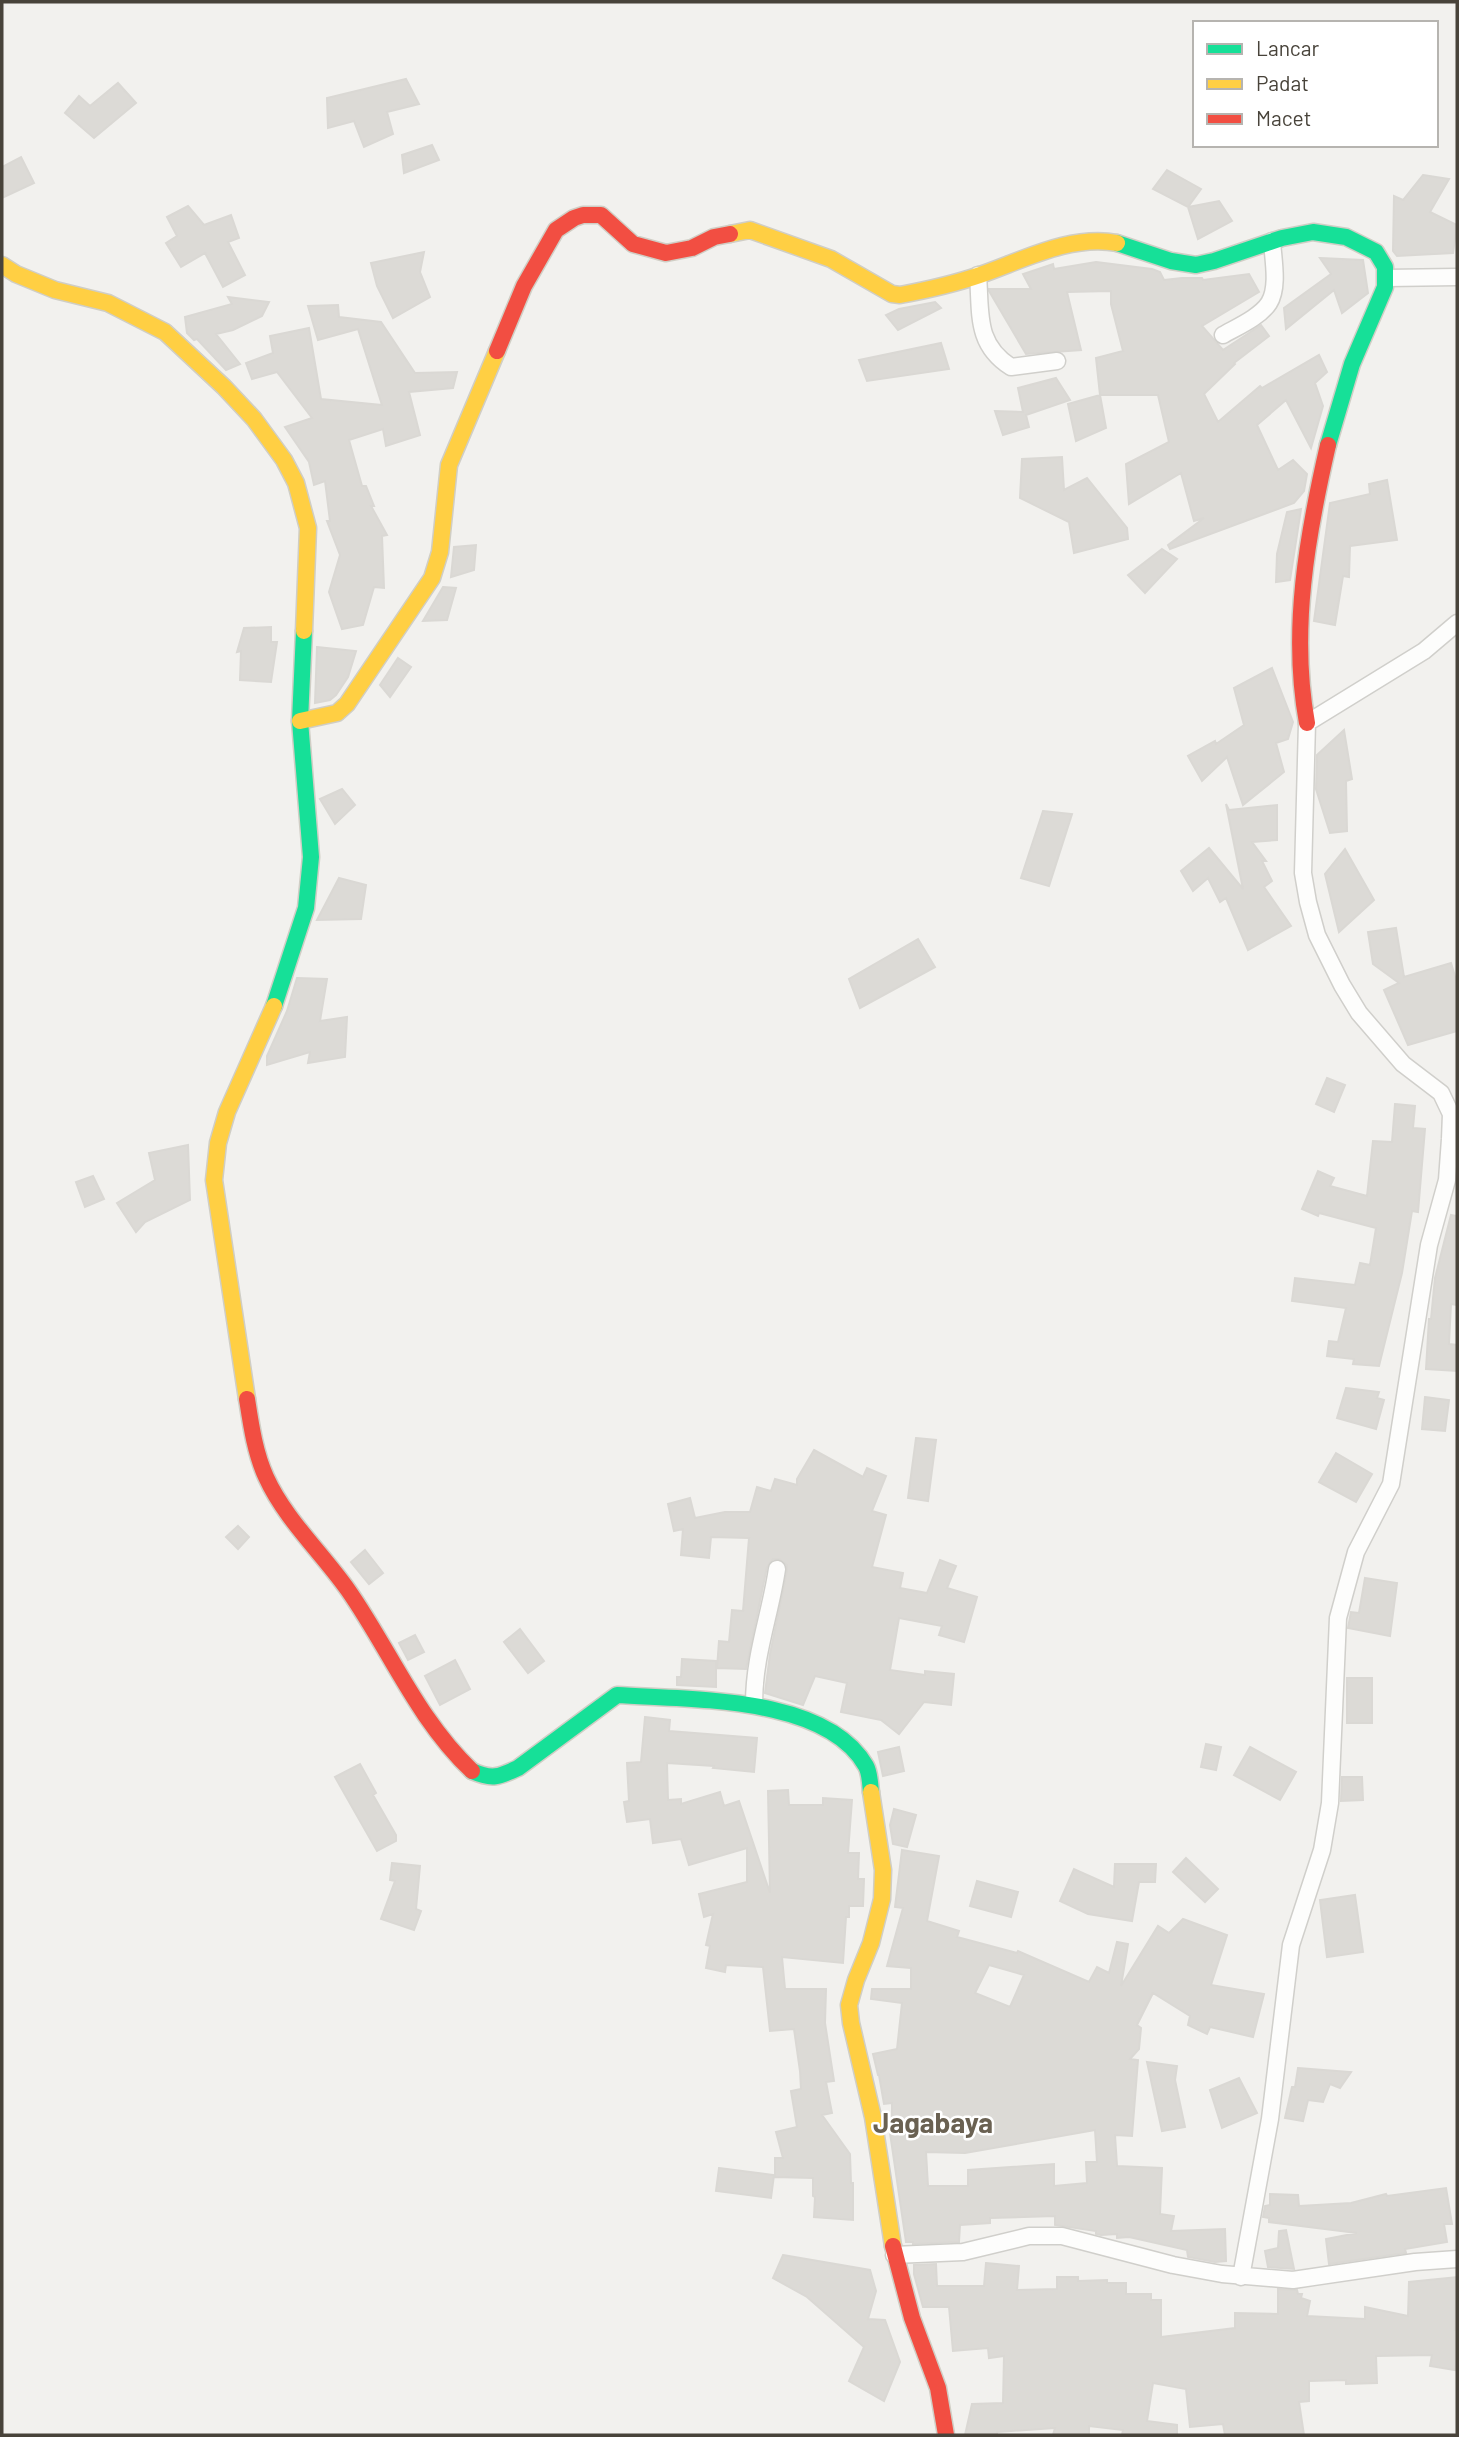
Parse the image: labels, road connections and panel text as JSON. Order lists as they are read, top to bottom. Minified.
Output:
{"districts":["Jagabaya"],"legend":["Lancar","Padat","Macet"]}
